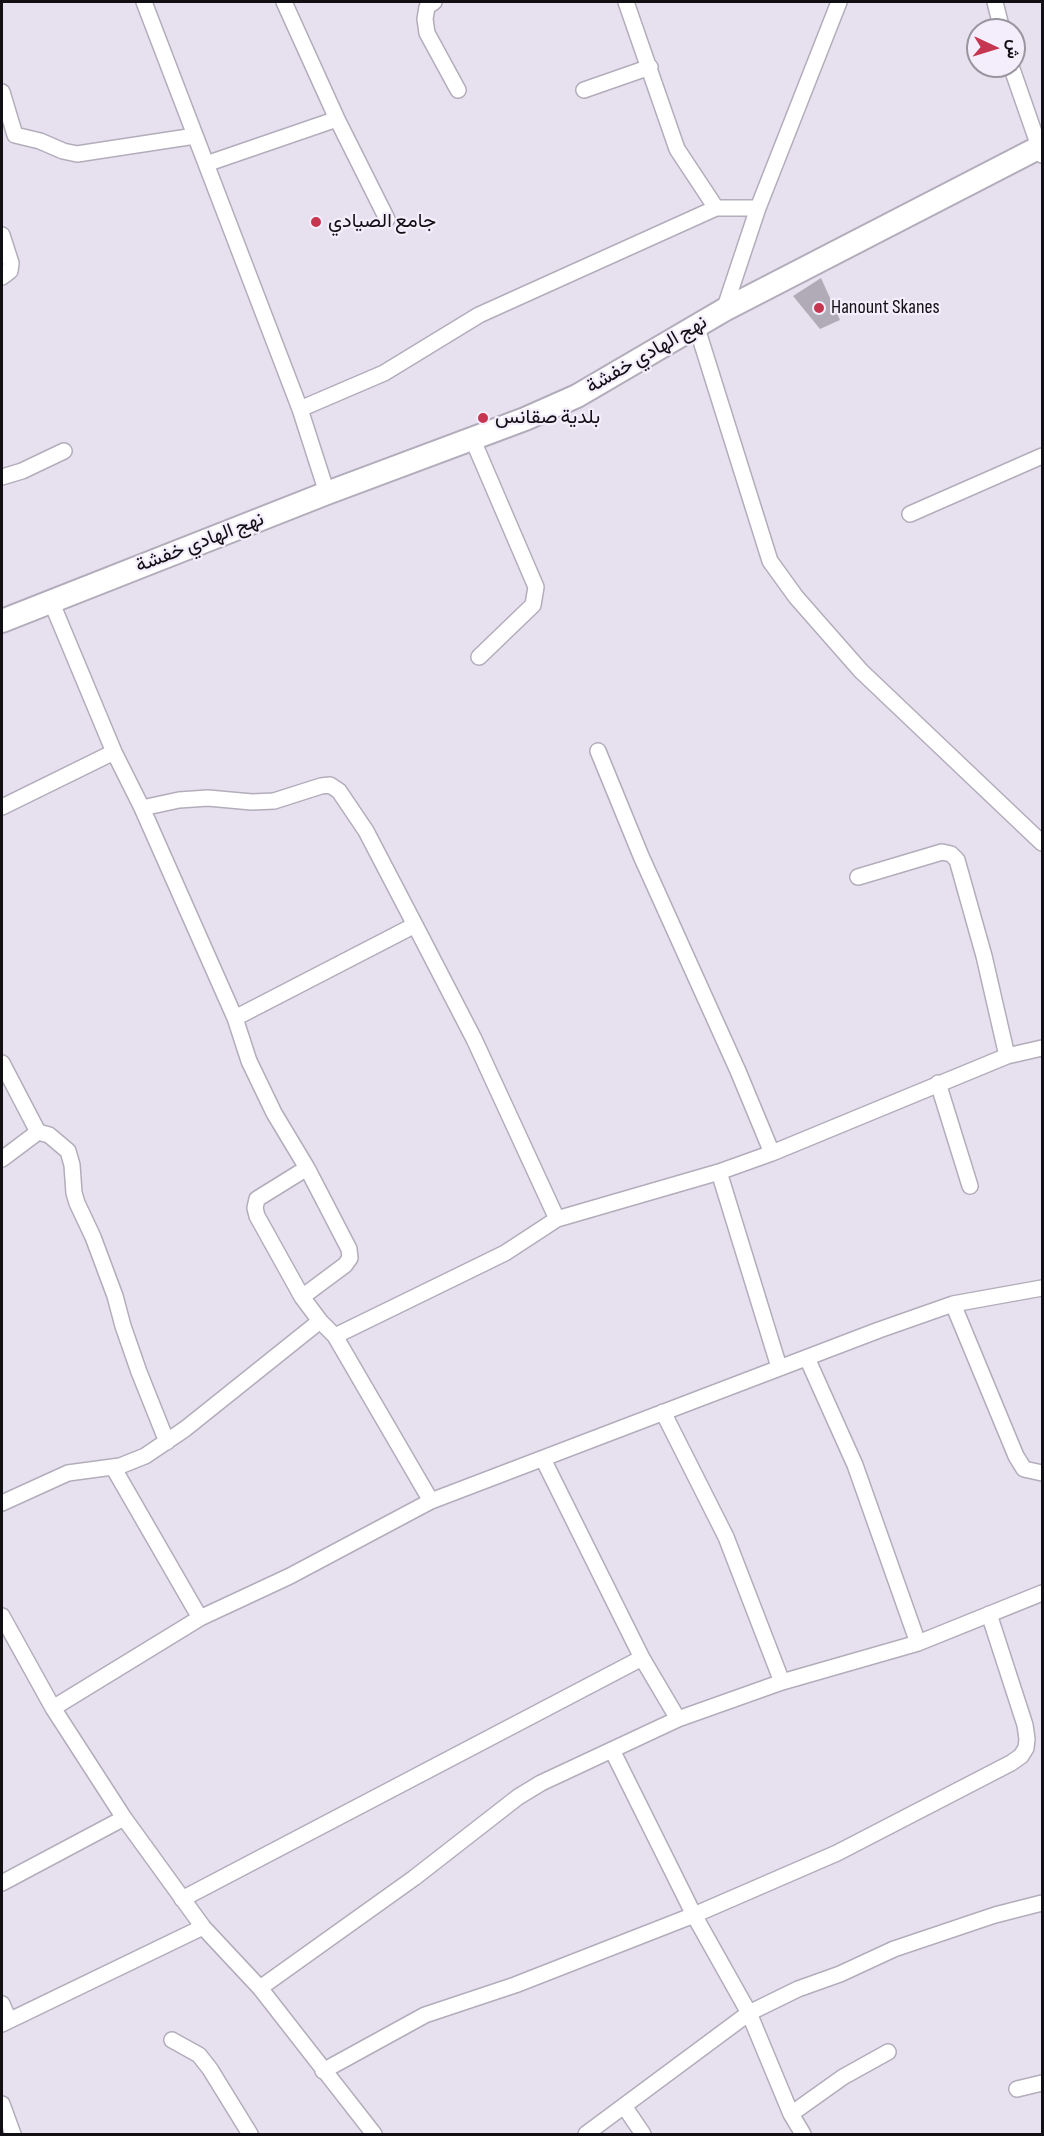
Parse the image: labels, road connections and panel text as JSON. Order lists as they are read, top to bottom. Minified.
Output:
{"streets":{"main road":["نهج الهادي خفشة"]},"places":["جامع الصيادي","Hanount Skanes","بلدية صقانس"],"north":"right"}
